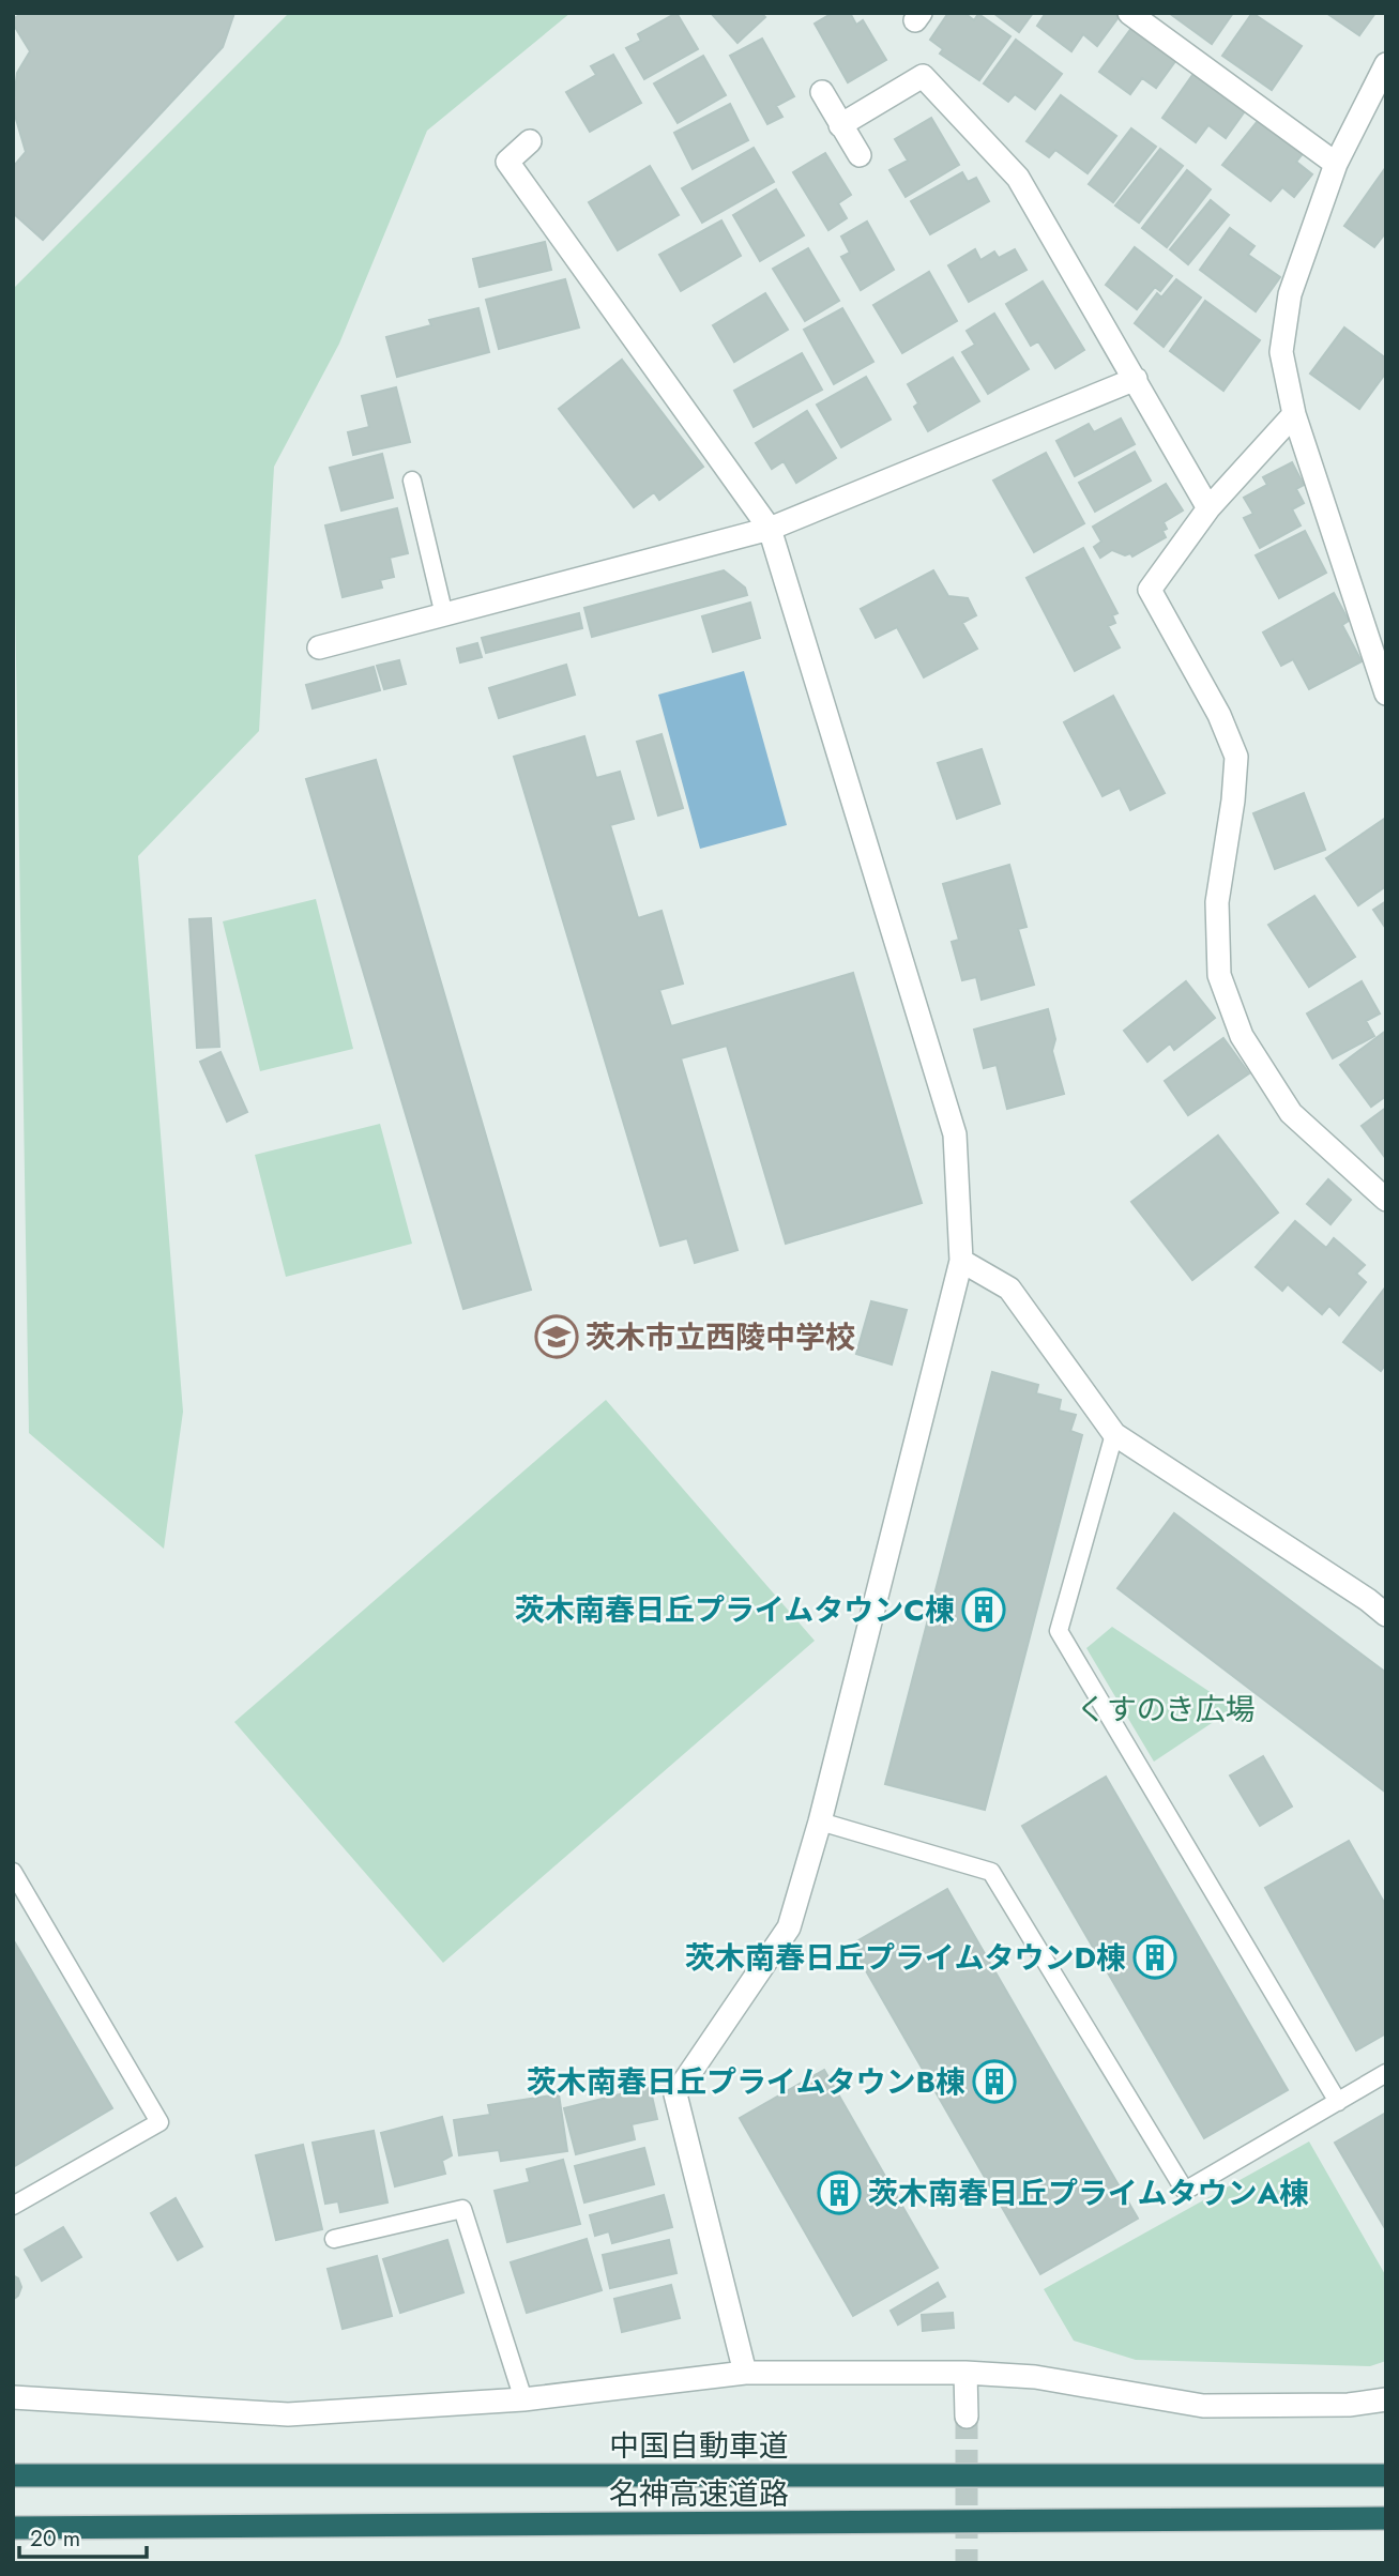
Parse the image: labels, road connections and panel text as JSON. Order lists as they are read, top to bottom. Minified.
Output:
{"streets":{"highway":["中国自動車道","名神高速道路"]},"parks":["くすのき広場"],"places":{"school or university":["茨木市立西陵中学校"],"building":["茨木南春日丘プライムタウンC棟","茨木南春日丘プライムタウンD棟","茨木南春日丘プライムタウンB棟","茨木南春日丘プライムタウンA棟"]},"scale_bar":"20 m"}
